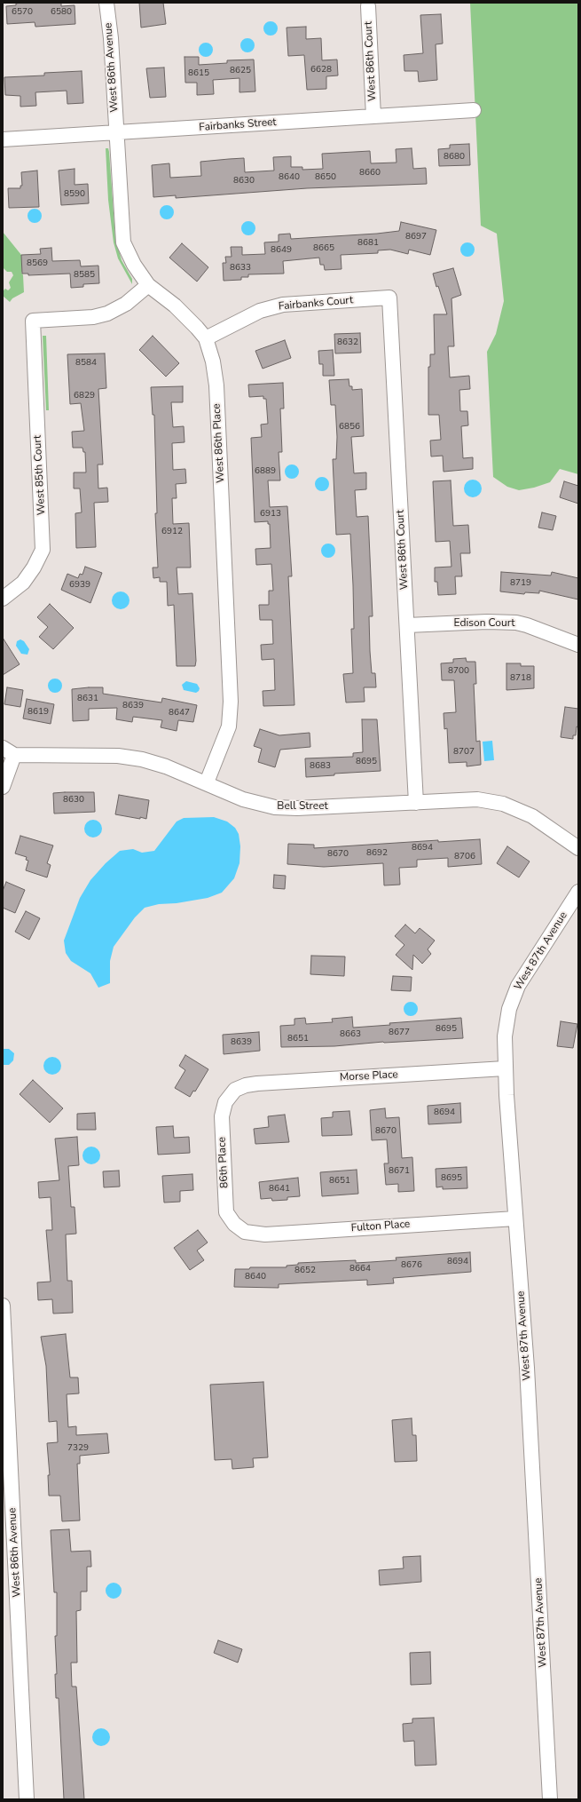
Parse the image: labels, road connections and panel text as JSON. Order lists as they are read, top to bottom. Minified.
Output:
{"streets":{"street":["West 86th Court","West 86th Avenue","Fairbanks Street","Fairbanks Court","West 86th Place","West 85th Court","Edison Court","Bell Street","West 87th Avenue","Morse Place","86th Place","Fulton Place"]},"crossings":[["West 86th Court","Fairbanks Street"],["West 86th Court","Fairbanks Court"],["West 86th Court","Edison Court"],["West 86th Court","Bell Street"],["West 86th Avenue","Fairbanks Street"],["West 86th Avenue","West 86th Place"],["Fairbanks Street","West 86th Place"],["Fairbanks Court","West 86th Place"],["West 86th Place","West 85th Court"],["West 86th Place","Bell Street"],["West 87th Avenue","Morse Place"],["West 87th Avenue","Fulton Place"],["Morse Place","86th Place"],["86th Place","Fulton Place"]],"house_numbers":["6570","6580","6628","8625","8615","8680","8660","8640","8650","8630","8590","8697","8681","8665","8649","8569","8633","8585","8632","8584","6829","6856","6889","6913","6912","8719","6939","8700","8718","8631","8639","8619","8647","8707","8695","8683","8630","8694","8692","8670","8706","8695","8677","8663","8651","8639","8694","8670","8671","8695","8651","8641","8694","8676","8664","8652","8640","7329"]}
